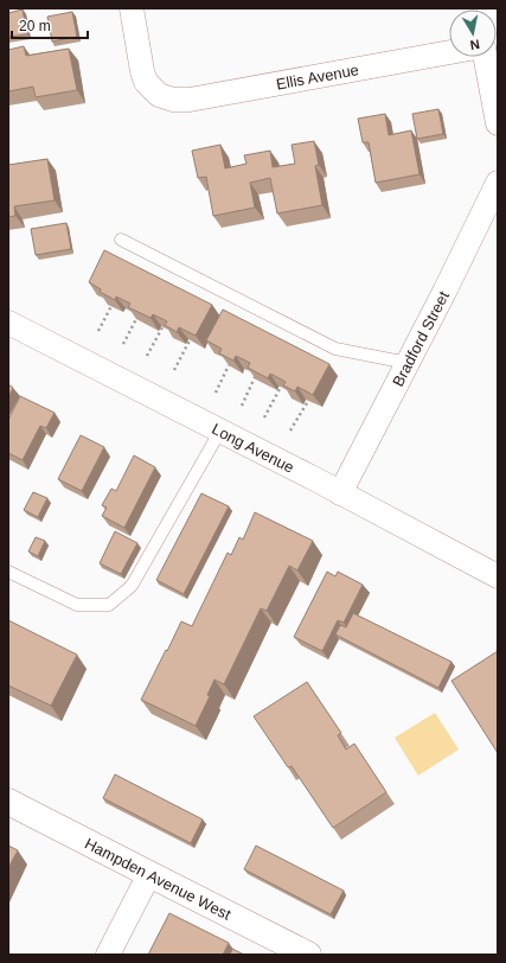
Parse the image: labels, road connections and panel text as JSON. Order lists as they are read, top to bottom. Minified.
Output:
{"streets":{"street":["Ellis Avenue","Bradford Street","Long Avenue","Hampden Avenue West"]},"crossings":[["Bradford Street","Long Avenue"]],"scale_bar":"20 m","north":"bottom"}
